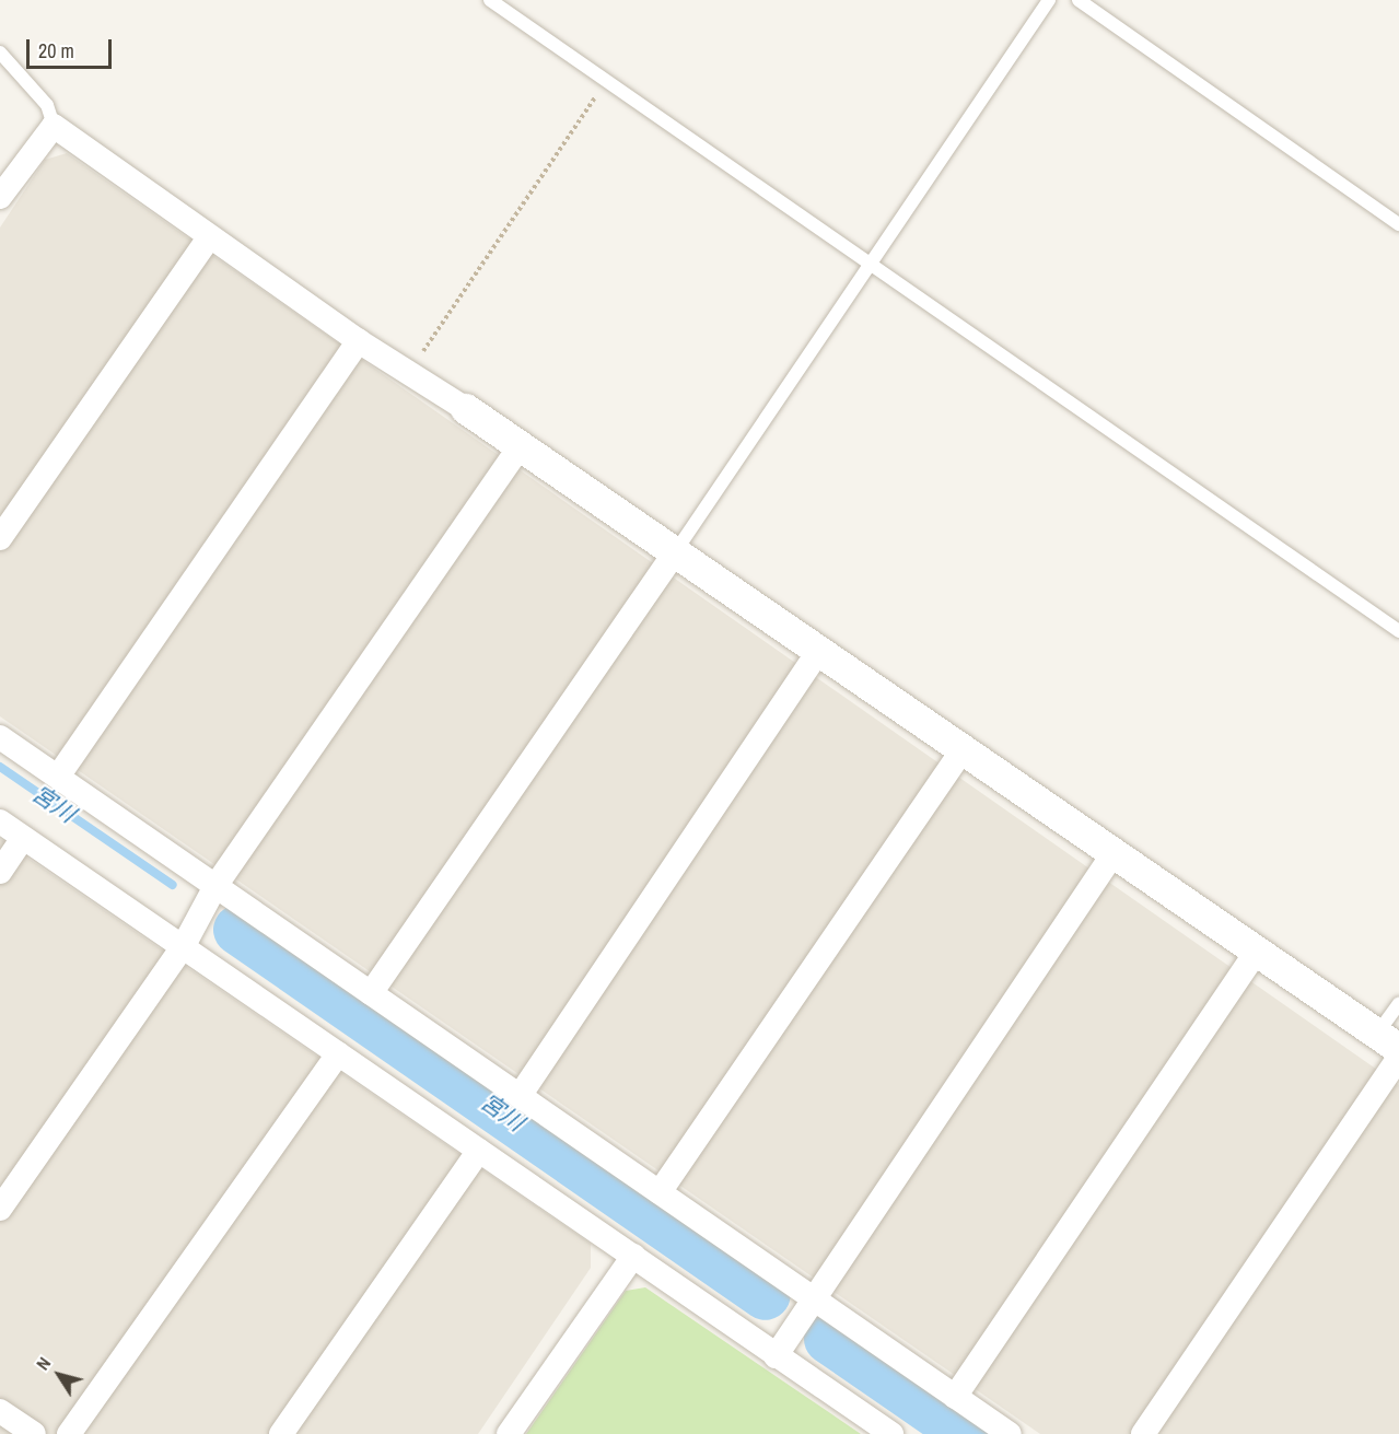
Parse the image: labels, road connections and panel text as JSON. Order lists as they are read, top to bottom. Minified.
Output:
{"water":["宮川"],"scale_bar":"20 m","north":"top left"}
